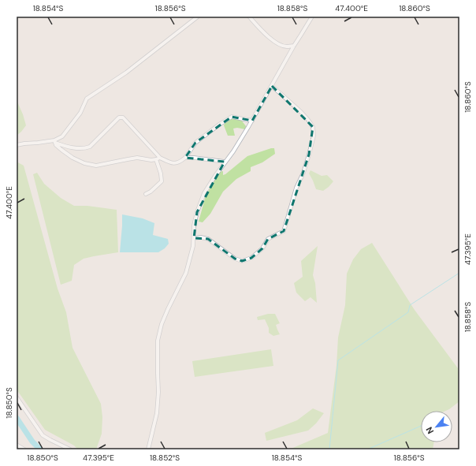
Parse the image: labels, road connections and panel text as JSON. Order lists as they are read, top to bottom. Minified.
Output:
{"north":"bottom left","coordinates":["18.854°S","18.856°S","18.858°S","47.400°E","18.860°S","47.395°E","18.850°S","18.852°S"]}
